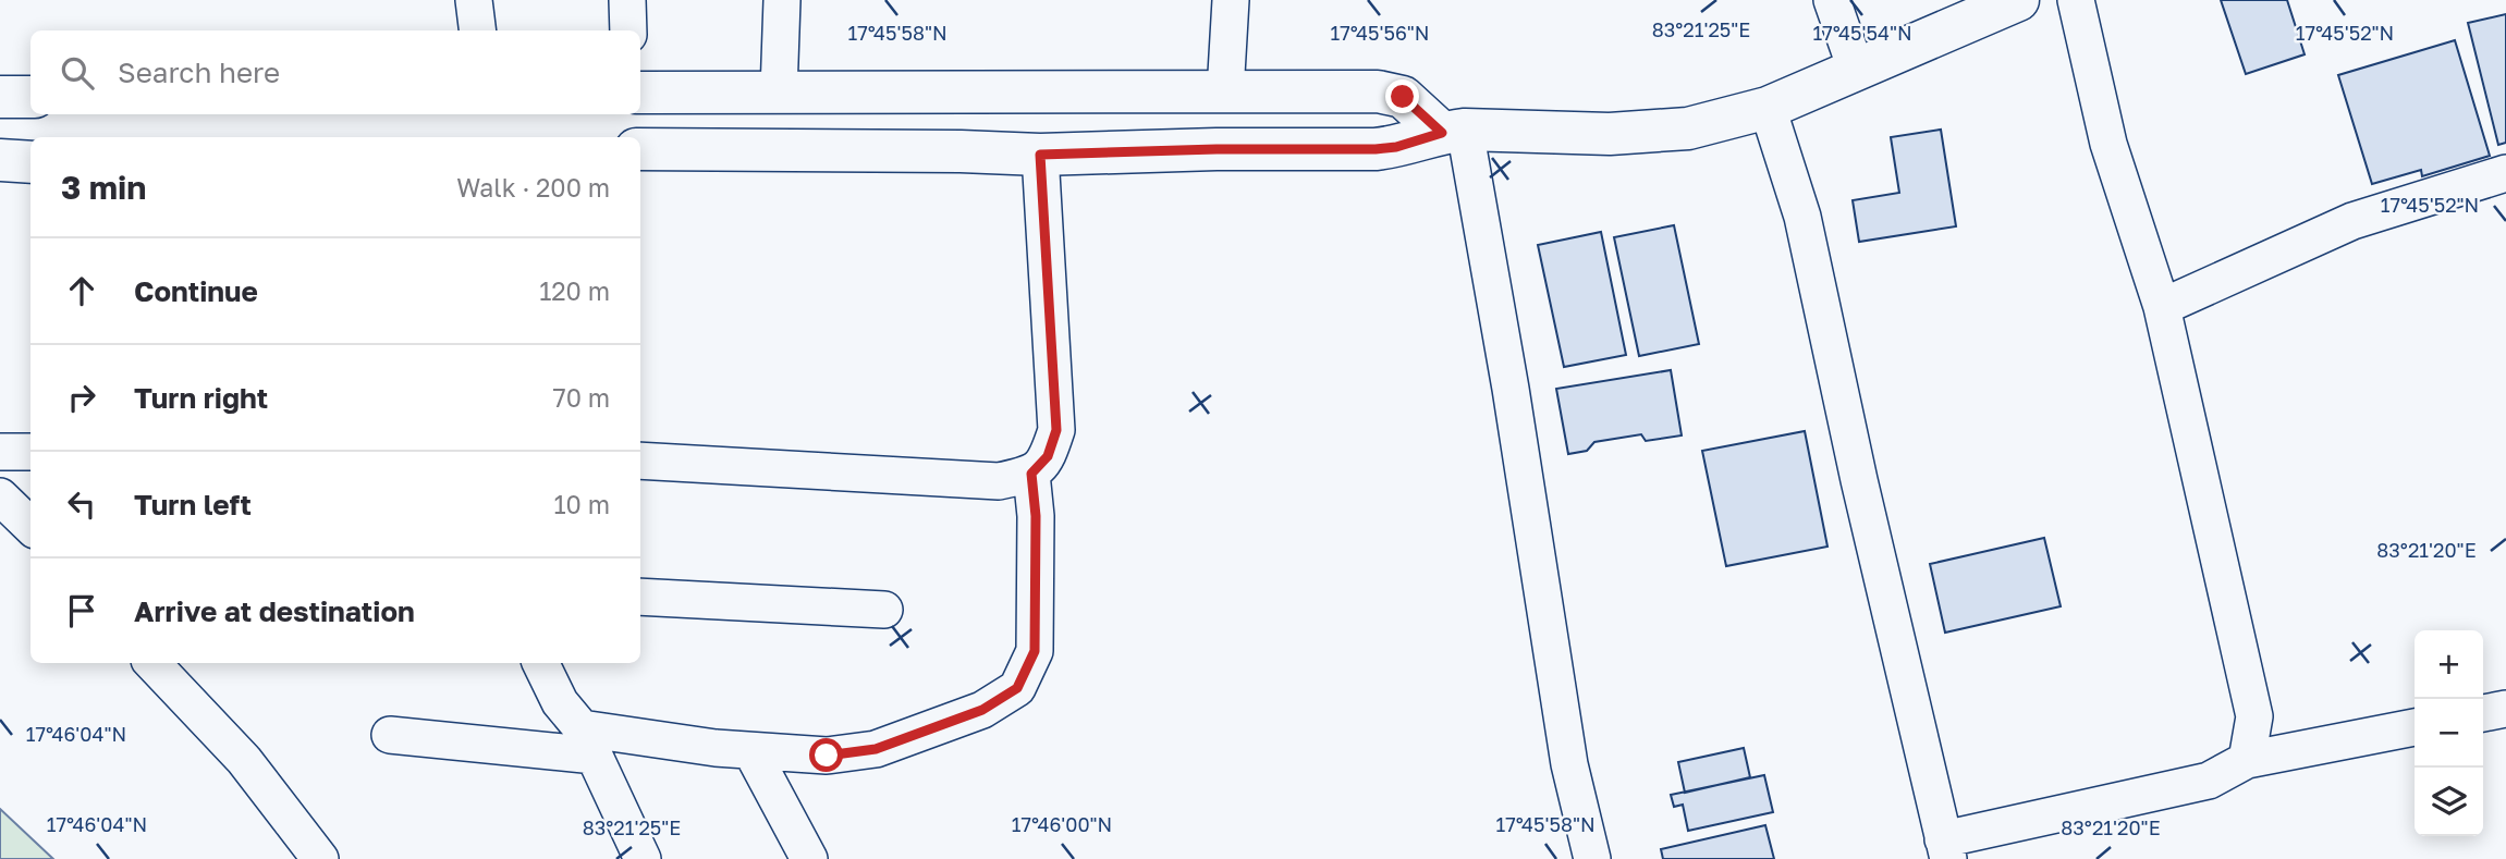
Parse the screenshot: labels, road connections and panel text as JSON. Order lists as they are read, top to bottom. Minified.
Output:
{"page":{"search":"Search here","heading":["3 min","Walk · 200 m"],"list":[["Continue","120 m"],["Turn right","70 m"],["Turn left","10 m"],"Arrive at destination"],"map_buttons":["+","−"]},"coordinates":["83°21'25\"E","17°45'52\"N","17°45'58\"N","17°45'56\"N","17°45'54\"N","83°21'20\"E","17°46'04\"N","17°46'00\"N"]}
